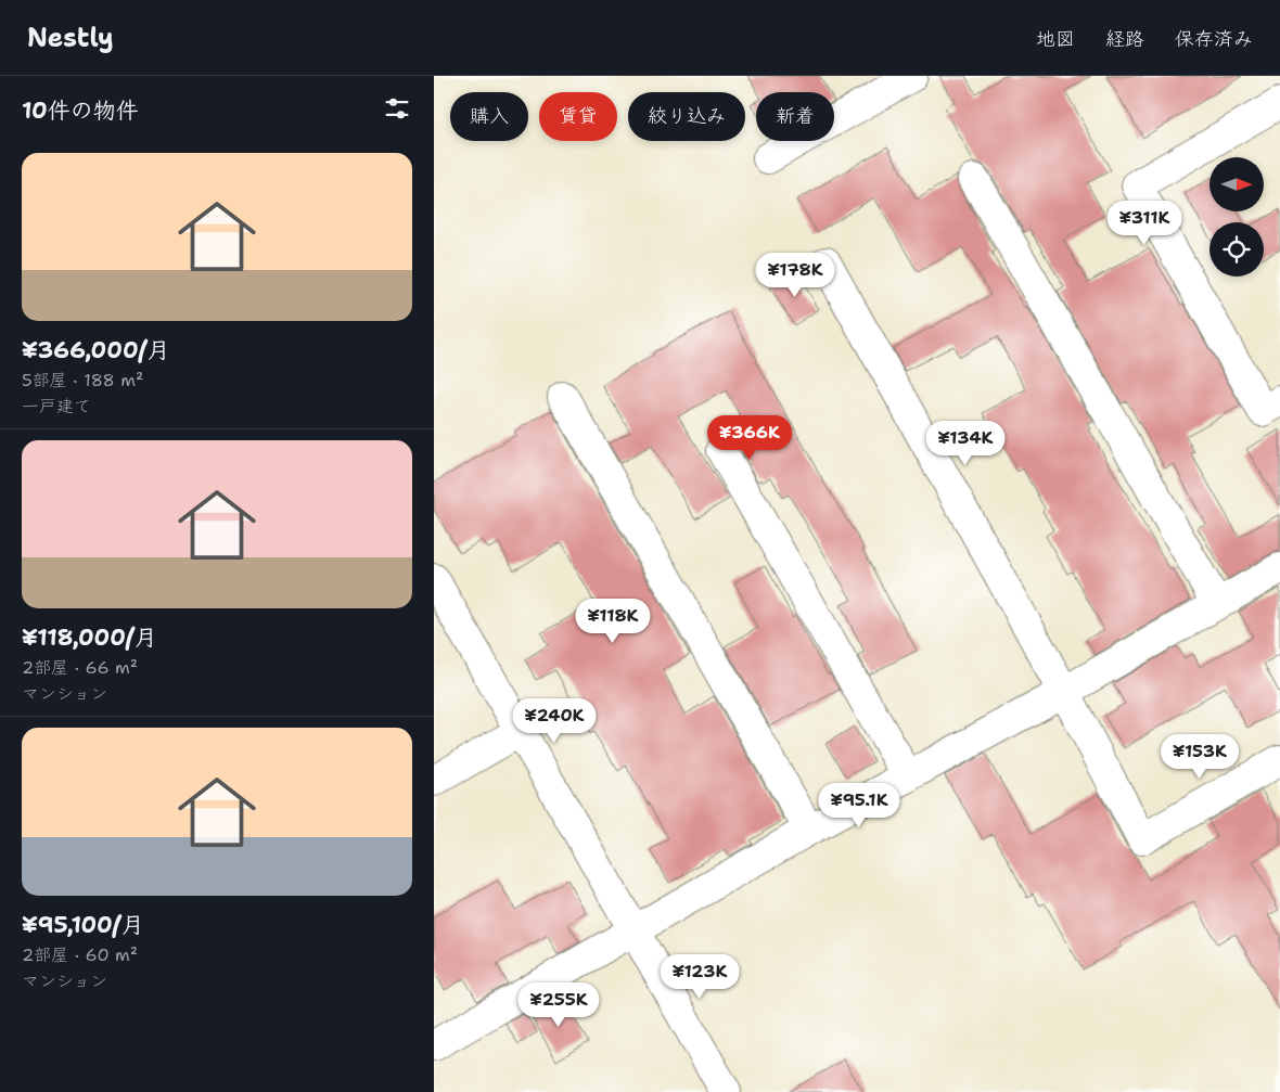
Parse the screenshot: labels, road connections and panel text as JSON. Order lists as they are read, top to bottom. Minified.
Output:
{"north":"right","page":{"header":"Nestly","nav":["地図","経路","保存済み"],"heading":"10件の物件","chip":["購入","賃貸","絞り込み","新着"],"list":[{"name":"¥366,000/月","note":"5部屋 · 188 m² · 一戸建て"},{"name":"¥118,000/月","note":"2部屋 · 66 m² · マンション"},{"name":"¥95,100/月","note":"2部屋 · 60 m² · マンション"}],"price":["¥311K","¥178K","¥366K","¥134K","¥118K","¥240K","¥153K","¥95.1K","¥123K","¥255K"]}}
